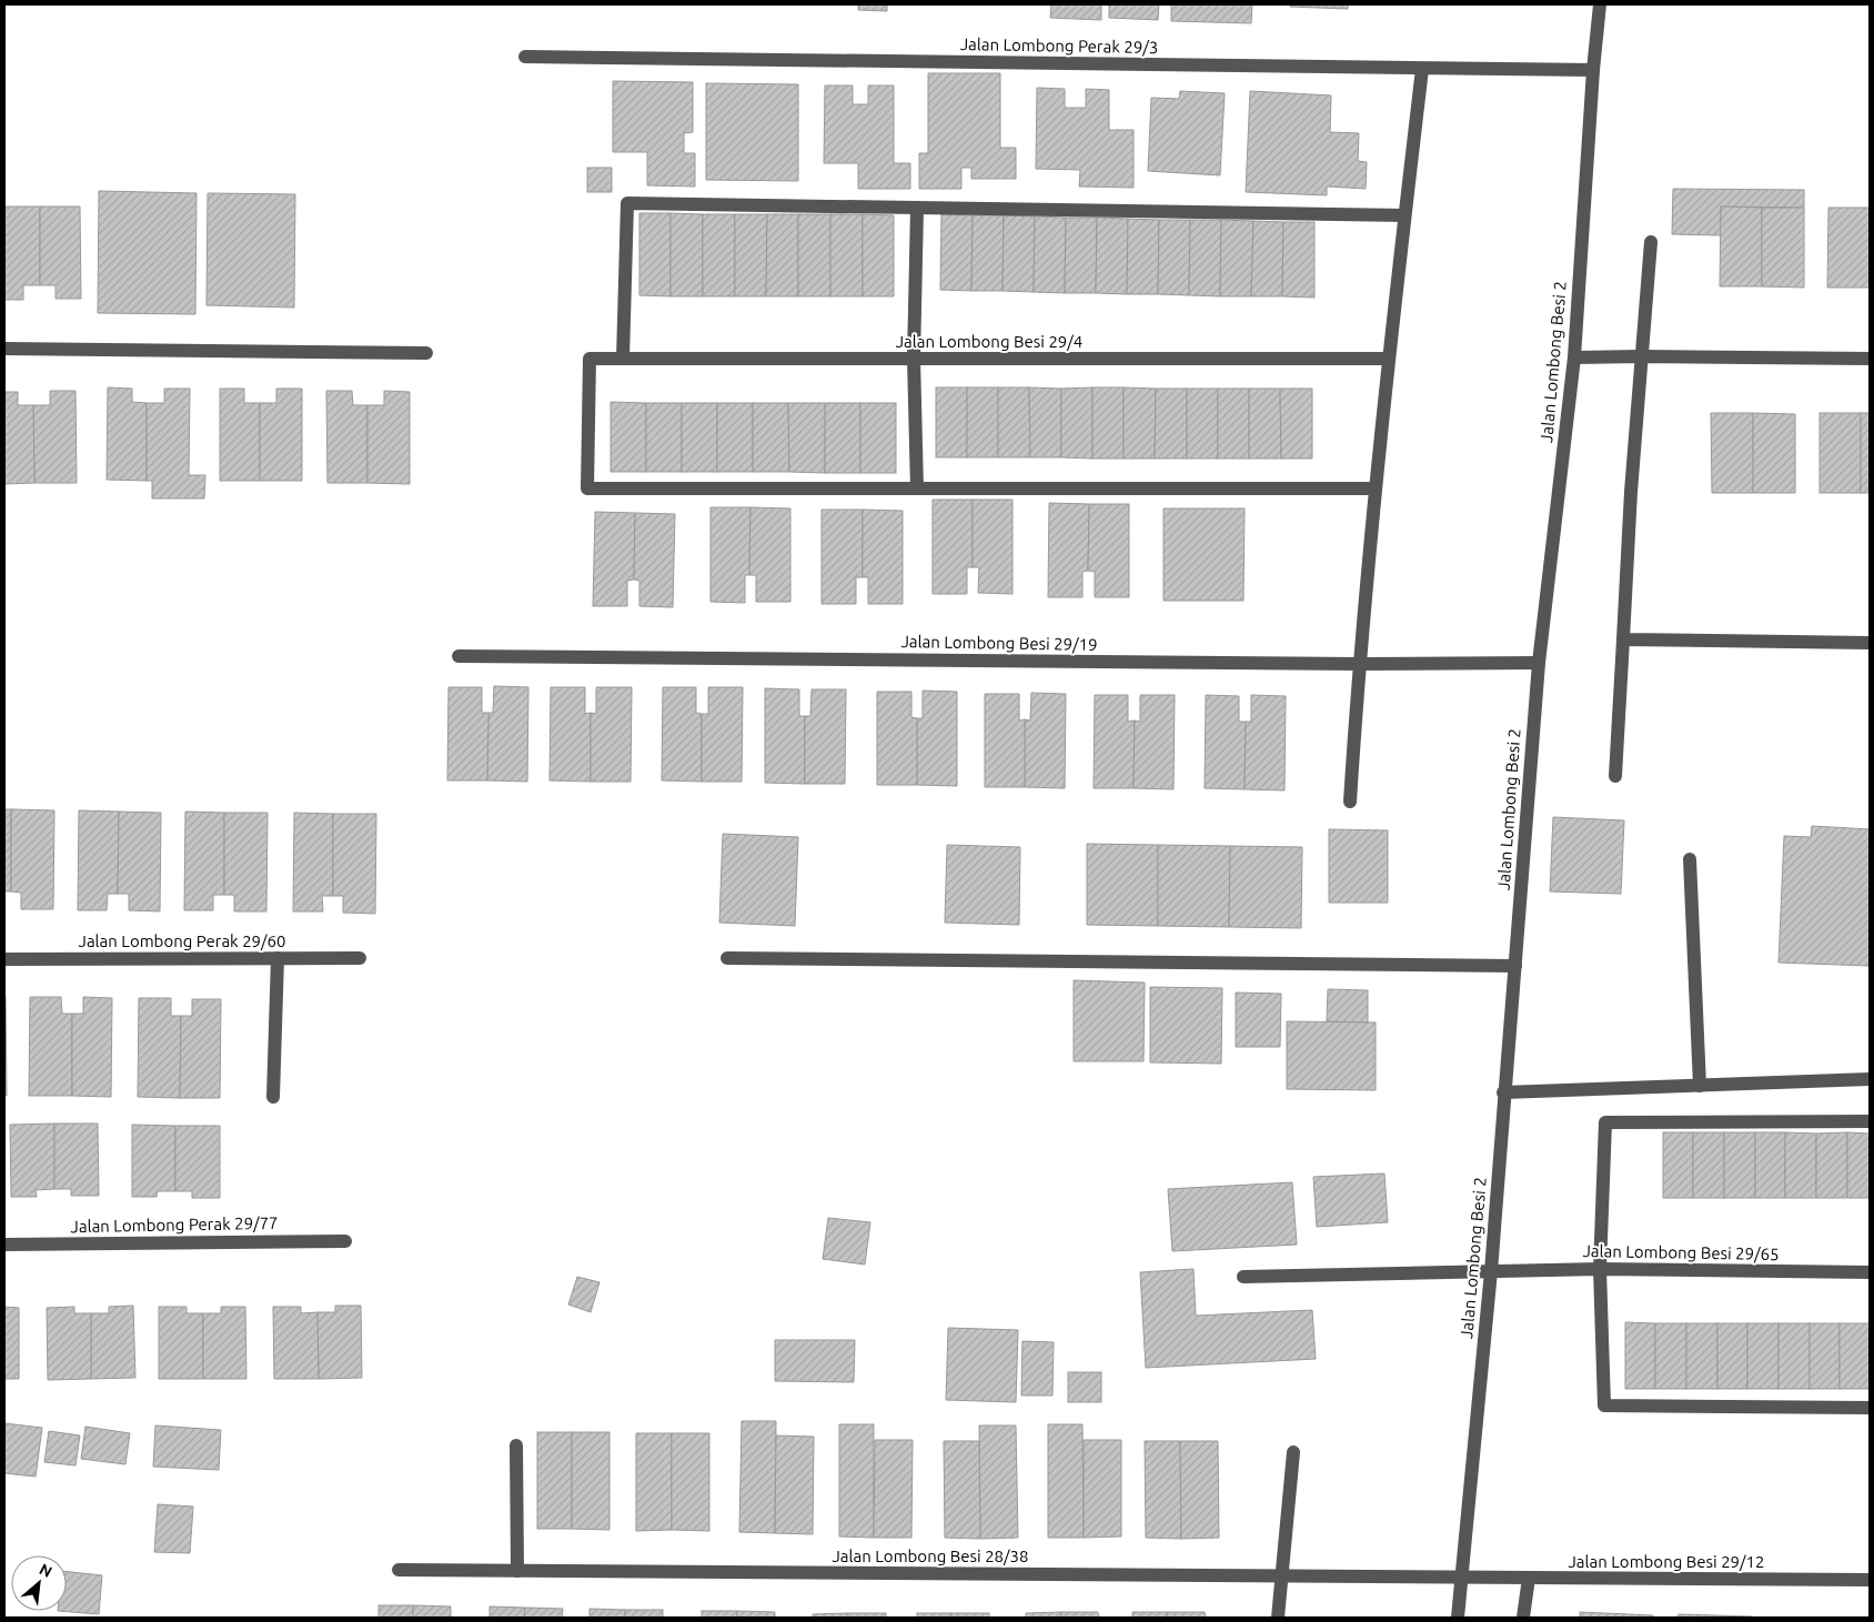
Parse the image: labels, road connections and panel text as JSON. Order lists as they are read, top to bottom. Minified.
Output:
{"streets":{"street":["Jalan Lombong Perak 29/3","Jalan Lombong Besi 29/4","Jalan Lombong Besi 2","Jalan Lombong Besi 29/19","Jalan Lombong Perak 29/60","Jalan Lombong Perak 29/77","Jalan Lombong Besi 29/65","Jalan Lombong Besi 28/38","Jalan Lombong Besi 29/12"]},"crossings":[["Jalan Lombong Perak 29/3","Jalan Lombong Besi 2"],["Jalan Lombong Besi 2","Jalan Lombong Besi 29/19"],["Jalan Lombong Besi 2","Jalan Lombong Besi 29/65"],["Jalan Lombong Besi 2","Jalan Lombong Besi 28/38"],["Jalan Lombong Besi 2","Jalan Lombong Besi 29/12"],["Jalan Lombong Besi 28/38","Jalan Lombong Besi 29/12"]],"north":"top right"}
